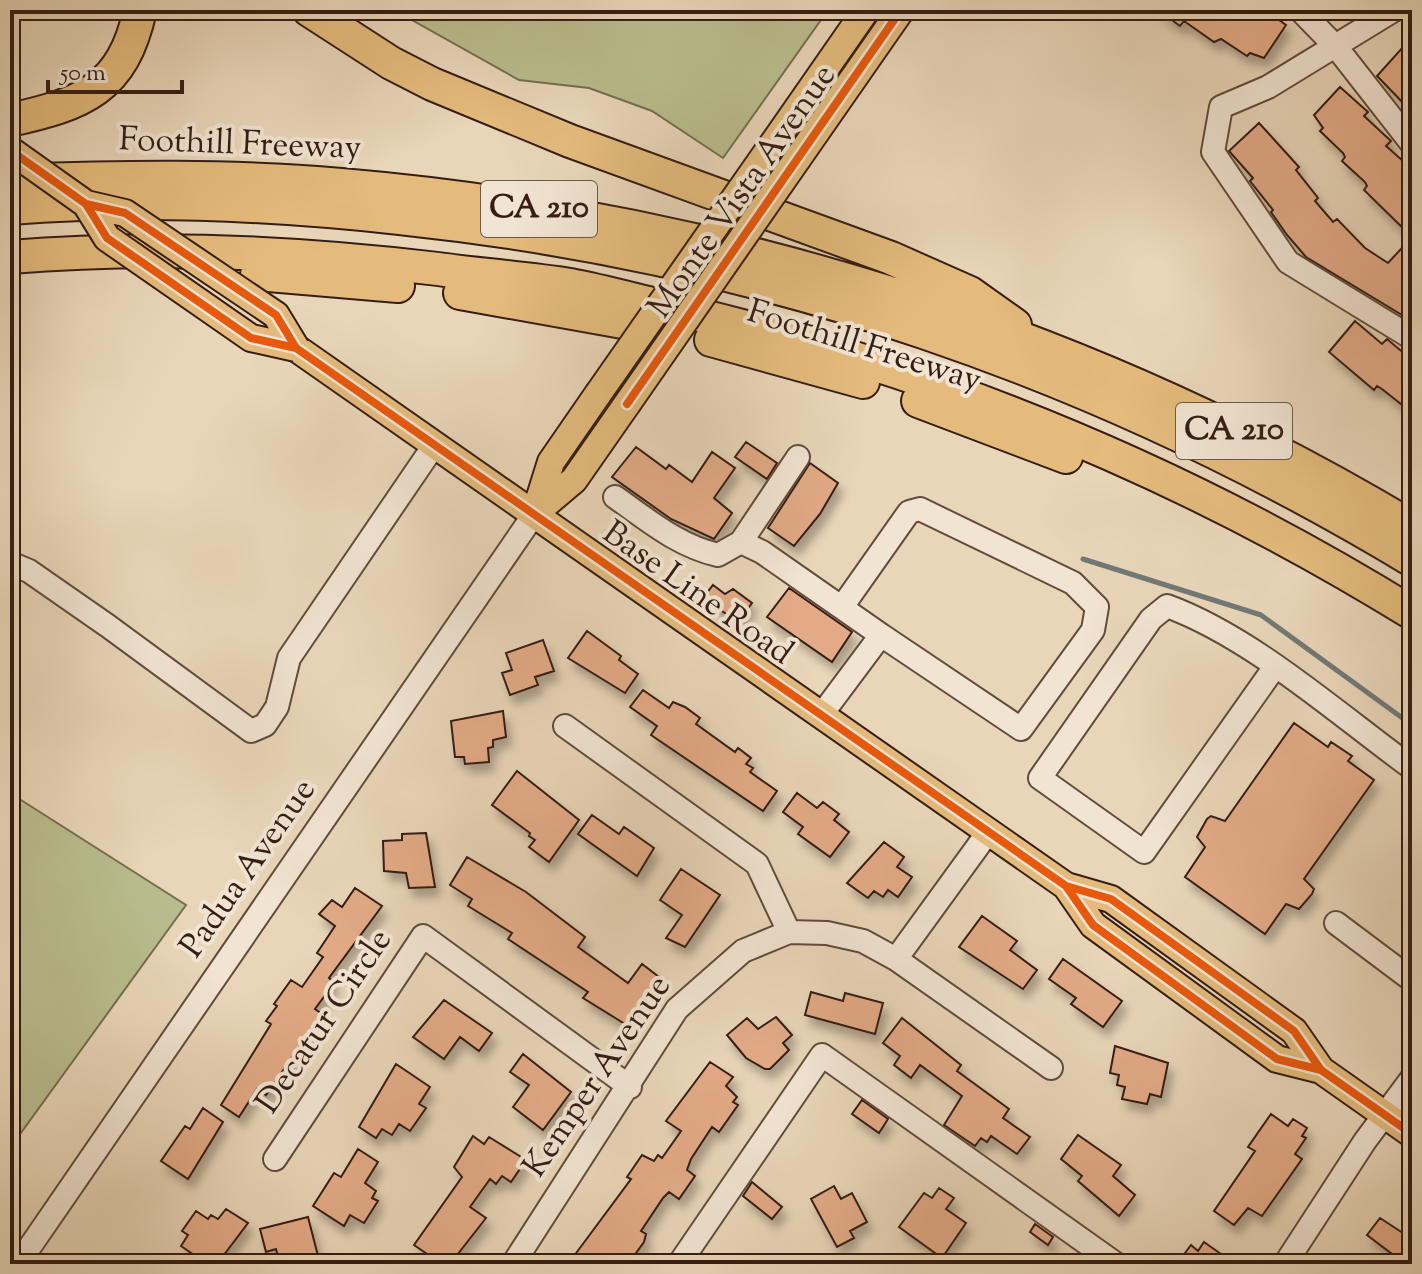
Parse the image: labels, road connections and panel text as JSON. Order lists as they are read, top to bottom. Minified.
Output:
{"streets":{"highway":["Foothill Freeway","CA 210"],"main road":["Monte Vista Avenue","Base Line Road"],"street":["Padua Avenue","Decatur Circle","Kemper Avenue"]},"crossings":[["Monte Vista Avenue","Base Line Road"],["Monte Vista Avenue","Padua Avenue"],["Base Line Road","Padua Avenue"],["Decatur Circle","Kemper Avenue"]],"scale_bar":"50 m"}
